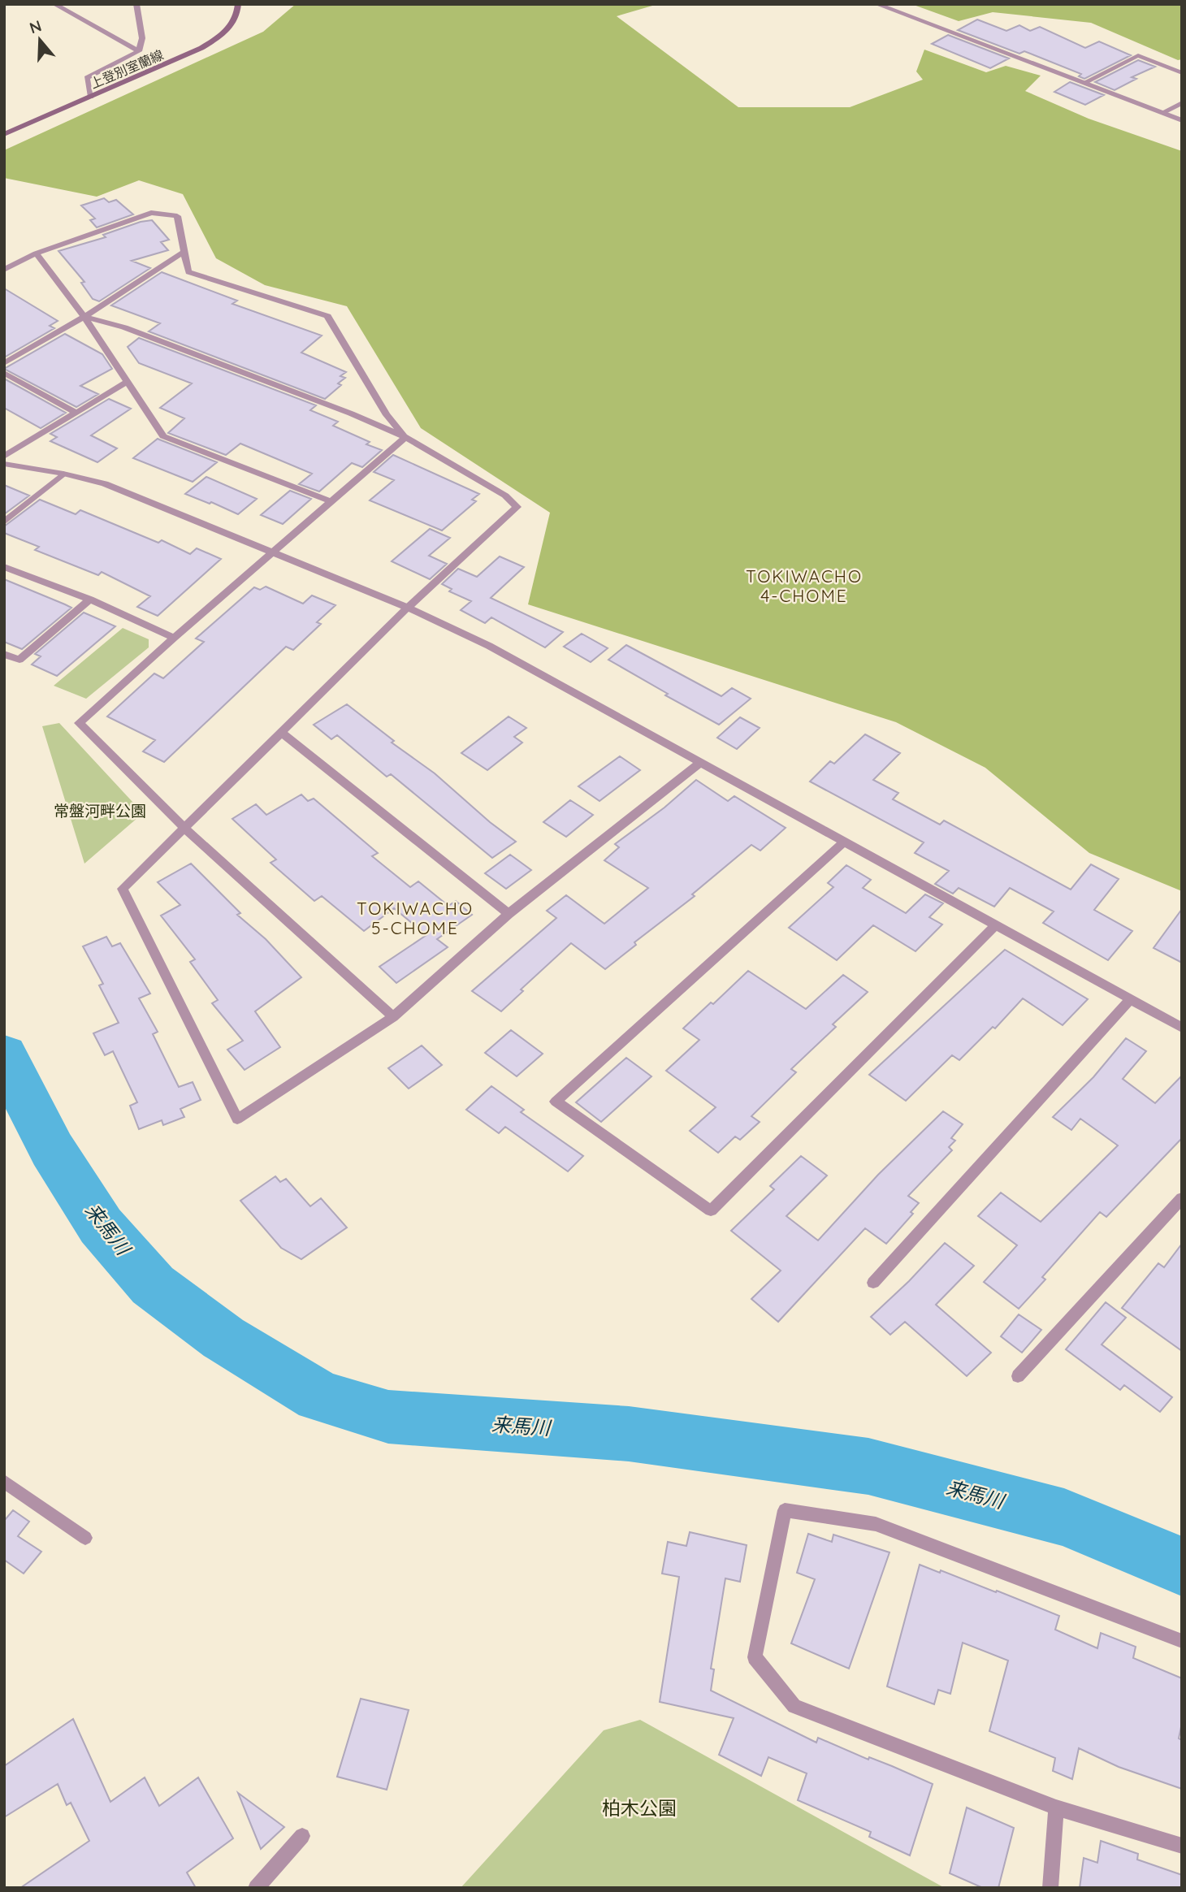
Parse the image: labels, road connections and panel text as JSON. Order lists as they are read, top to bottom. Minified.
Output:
{"streets":{"main road":["上登別室蘭線"]},"districts":["TOKIWACHO 4-CHOME","TOKIWACHO 5-CHOME"],"water":["来馬川"],"parks":["常盤河畔公園","柏木公園"],"north":"top"}
